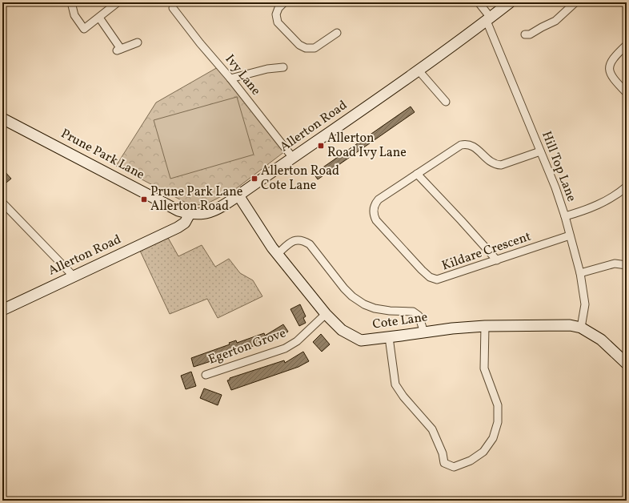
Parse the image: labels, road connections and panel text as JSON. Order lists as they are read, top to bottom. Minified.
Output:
{"streets":{"street":["Ivy Lane","Allerton Road","Prune Park Lane","Hill Top Lane","Kildare Crescent","Cote Lane","Egerton Grove"]},"crossings":[["Ivy Lane","Allerton Road"],["Allerton Road","Prune Park Lane"],["Allerton Road","Hill Top Lane"],["Allerton Road","Cote Lane"],["Hill Top Lane","Kildare Crescent"],["Hill Top Lane","Cote Lane"],["Cote Lane","Egerton Grove"]],"places":{"transit":["Allerton Road Ivy Lane","Allerton Road Cote Lane","Prune Park Lane Allerton Road"]}}
